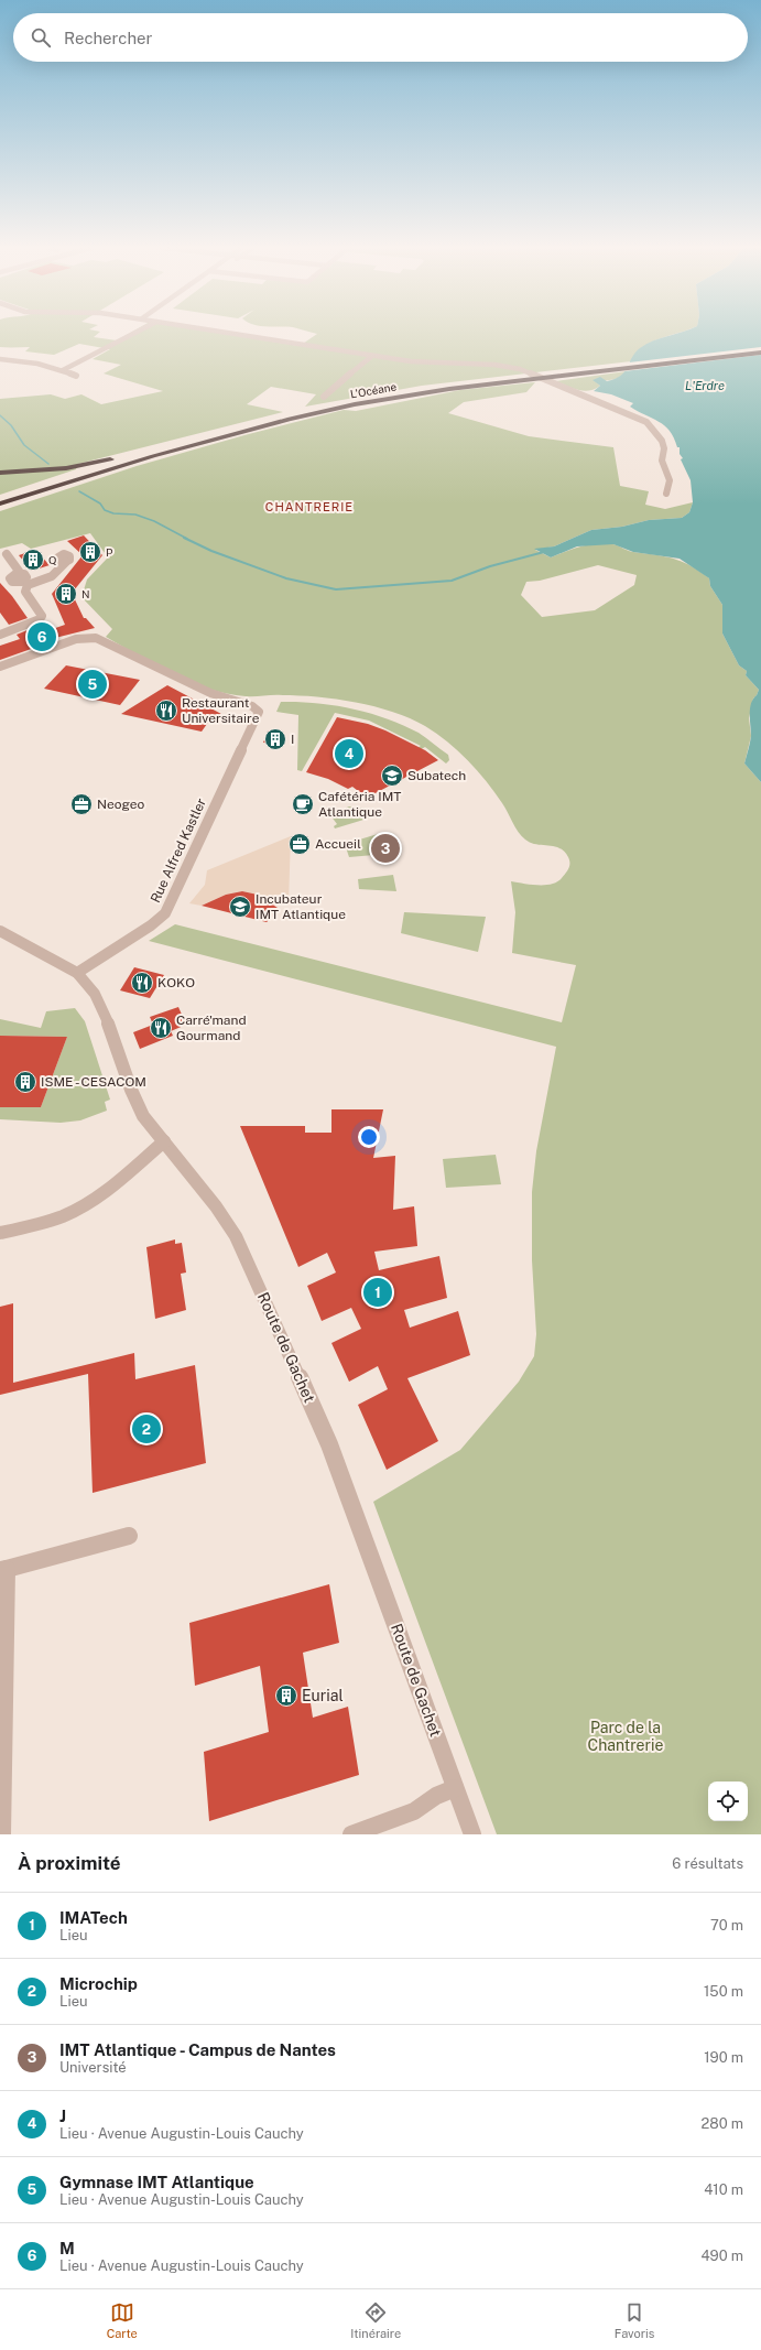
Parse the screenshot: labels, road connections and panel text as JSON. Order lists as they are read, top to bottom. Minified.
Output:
{"streets":{"highway":["L’Océane"],"street":["Rue Alfred Kastler","Route de Gachet"]},"crossings":[["Rue Alfred Kastler","Route de Gachet"]],"districts":["CHANTRERIE"],"water":["L'Erdre"],"parks":["Parc de la Chantrerie"],"places":{"building":["P","Q","N","I","ISME - CESACOM","Eurial"],"restaurant":["Restaurant Universitaire","KOKO","Carré'mand Gourmand"],"school or university":["Subatech","Incubateur IMT Atlantique"],"office":["Neogeo","Accueil"],"cafe":["Cafétéria IMT Atlantique"]},"page":{"search":"Rechercher","pins":["6","5","4","3","1","2"],"heading":["À proximité","6 résultats"],"list":[{"mark":"1","name":"IMATech","note":"Lieu","value":"70 m"},{"mark":"2","name":"Microchip","note":"Lieu","value":"150 m"},{"mark":"3","name":"IMT Atlantique - Campus de Nantes","note":"Université","value":"190 m"},{"mark":"4","name":"J","note":"Lieu · Avenue Augustin-Louis Cauchy","value":"280 m"},{"mark":"5","name":"Gymnase IMT Atlantique","note":"Lieu · Avenue Augustin-Louis Cauchy","value":"410 m"},{"mark":"6","name":"M","note":"Lieu · Avenue Augustin-Louis Cauchy","value":"490 m"}],"nav":["Carte","Itinéraire","Favoris"]}}
